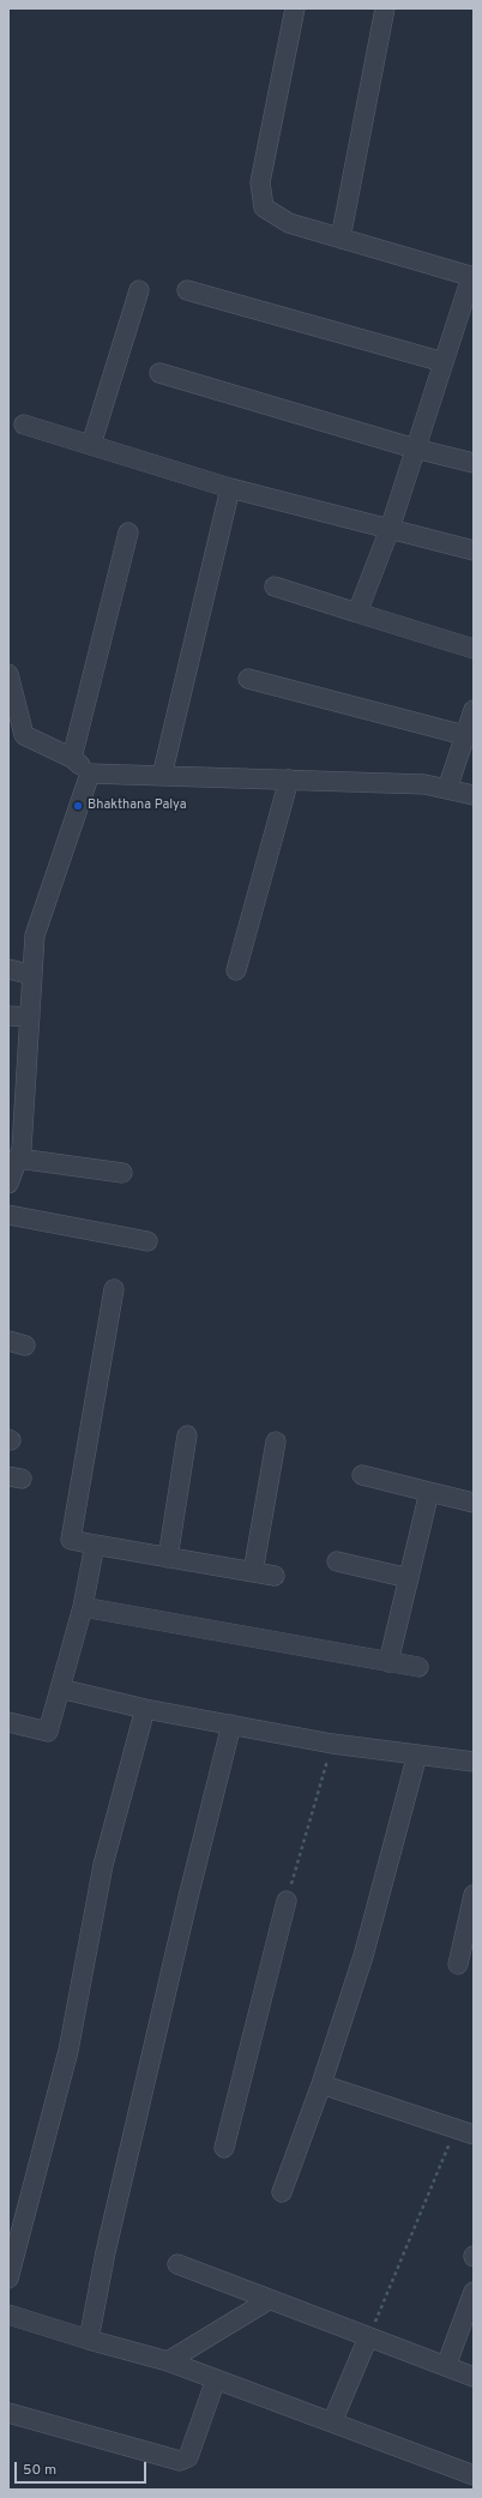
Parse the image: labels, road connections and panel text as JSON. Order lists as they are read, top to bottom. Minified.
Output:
{"places":["Bhakthana Palya"],"scale_bar":"50 m"}
